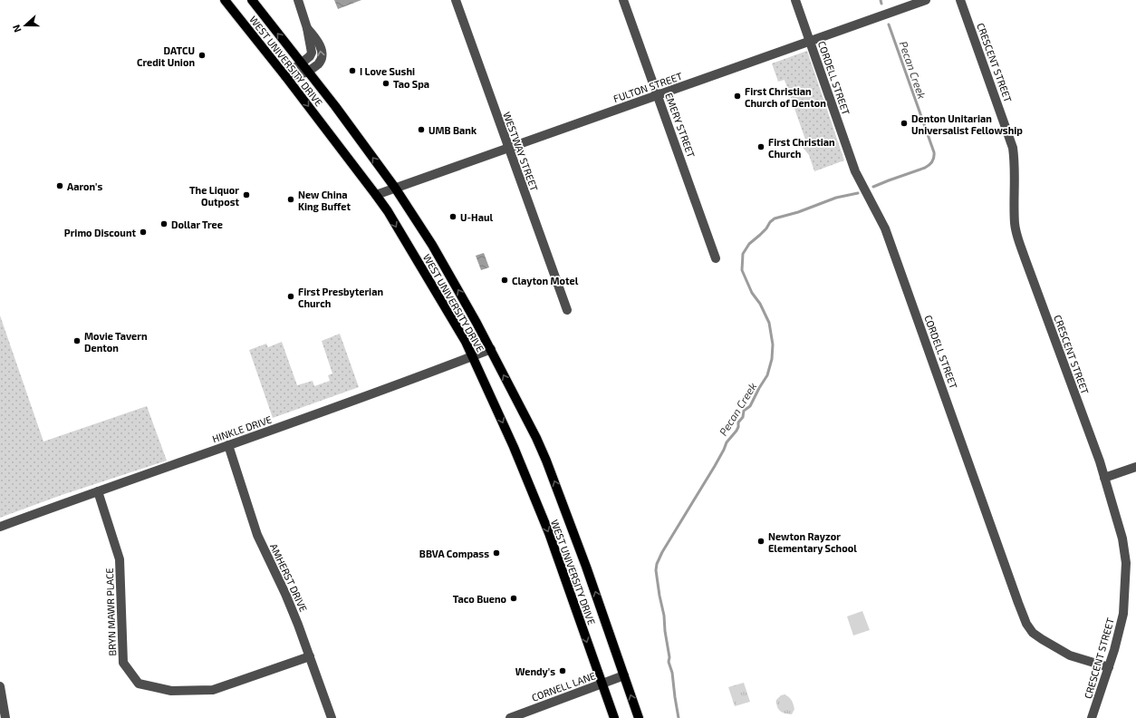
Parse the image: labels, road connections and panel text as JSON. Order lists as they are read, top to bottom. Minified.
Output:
{"streets":{"main road":["WEST UNIVERSITY DRIVE"],"street":["CRESCENT STREET","CORDELL STREET","FULTON STREET","EMERY STREET","WESTWAY STREET","HINKLE DRIVE","AMHERST DRIVE","BRYN MAWR PLACE","CORNELL LANE"]},"crossings":[["WEST UNIVERSITY DRIVE","FULTON STREET"],["WEST UNIVERSITY DRIVE","HINKLE DRIVE"],["WEST UNIVERSITY DRIVE","CORNELL LANE"],["CRESCENT STREET","CORDELL STREET"],["CORDELL STREET","FULTON STREET"],["FULTON STREET","EMERY STREET"],["FULTON STREET","WESTWAY STREET"],["HINKLE DRIVE","AMHERST DRIVE"],["HINKLE DRIVE","BRYN MAWR PLACE"],["AMHERST DRIVE","BRYN MAWR PLACE"]],"water":["Pecan Creek"],"places":["DATCU Credit Union","I Love Sushi","Tao Spa","First Christian Church of Denton","Denton Unitarian Universalist Fellowship","UMB Bank","First Christian Church","Aaron's","The Liquor Outpost","New China King Buffet","U-Haul","Dollar Tree","Primo Discount","Clayton Motel","First Presbyterian Church","Movie Tavern Denton","Newton Rayzor Elementary School","BBVA Compass","Taco Bueno","Wendy's"],"north":"left"}
